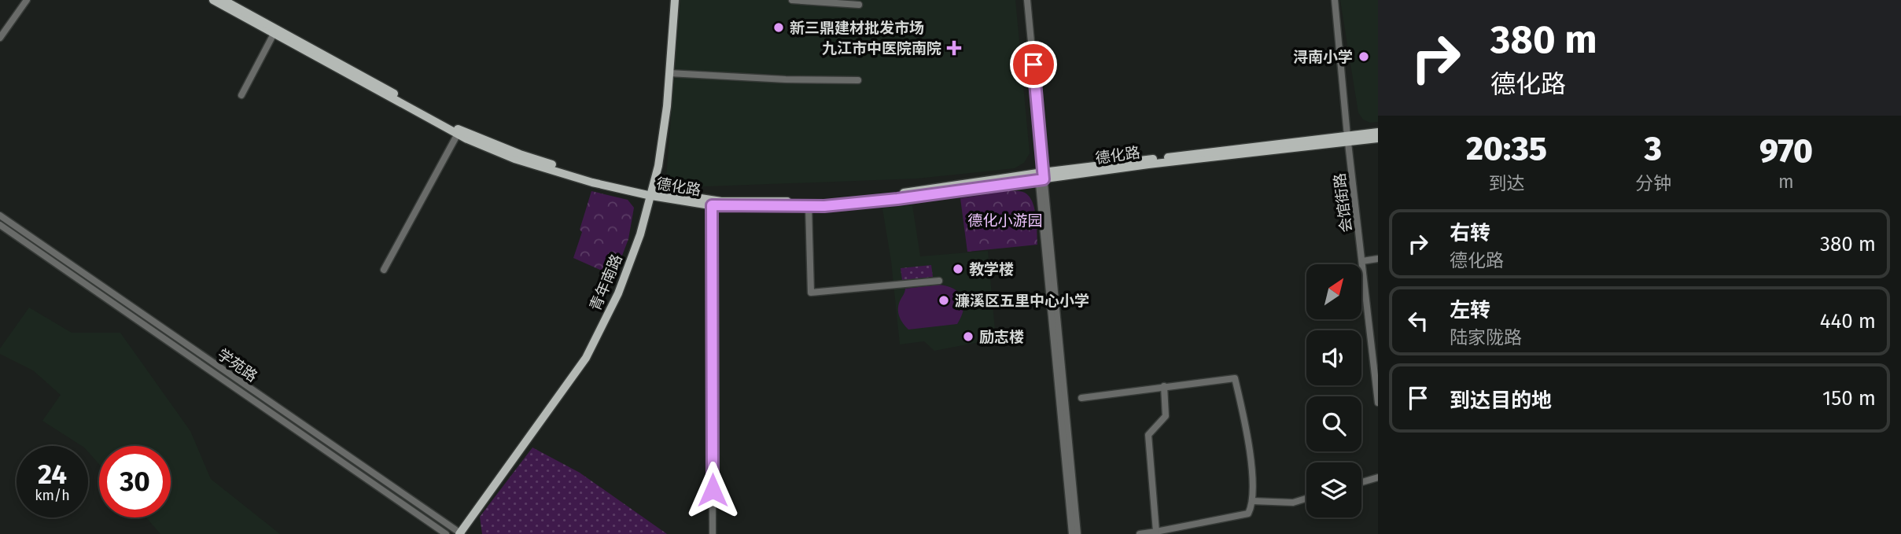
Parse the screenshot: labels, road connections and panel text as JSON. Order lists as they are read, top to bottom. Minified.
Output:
{"streets":{"main road":["德化路","青年南路"],"street":["会馆街路","学苑路"]},"crossings":[["德化路","会馆街路"],["德化路","青年南路"],["青年南路","学苑路"]],"parks":["德化小游园"],"places":{"other":["新三鼎建材批发市场","浔南小学","教学楼","濂溪区五里中心小学","励志楼"],"health":["九江市中医院南院"]},"north":"top right","page":{"turn":["380 m","德化路"],"eta":["20:35","到达","3","分钟","970","m"],"list":[{"name":"右转","note":"德化路","value":"380 m"},{"name":"左转","note":"陆家陇路","value":"440 m"},{"name":"到达目的地","value":"150 m"}],"speed":"24 km/h","limit":"30"}}
